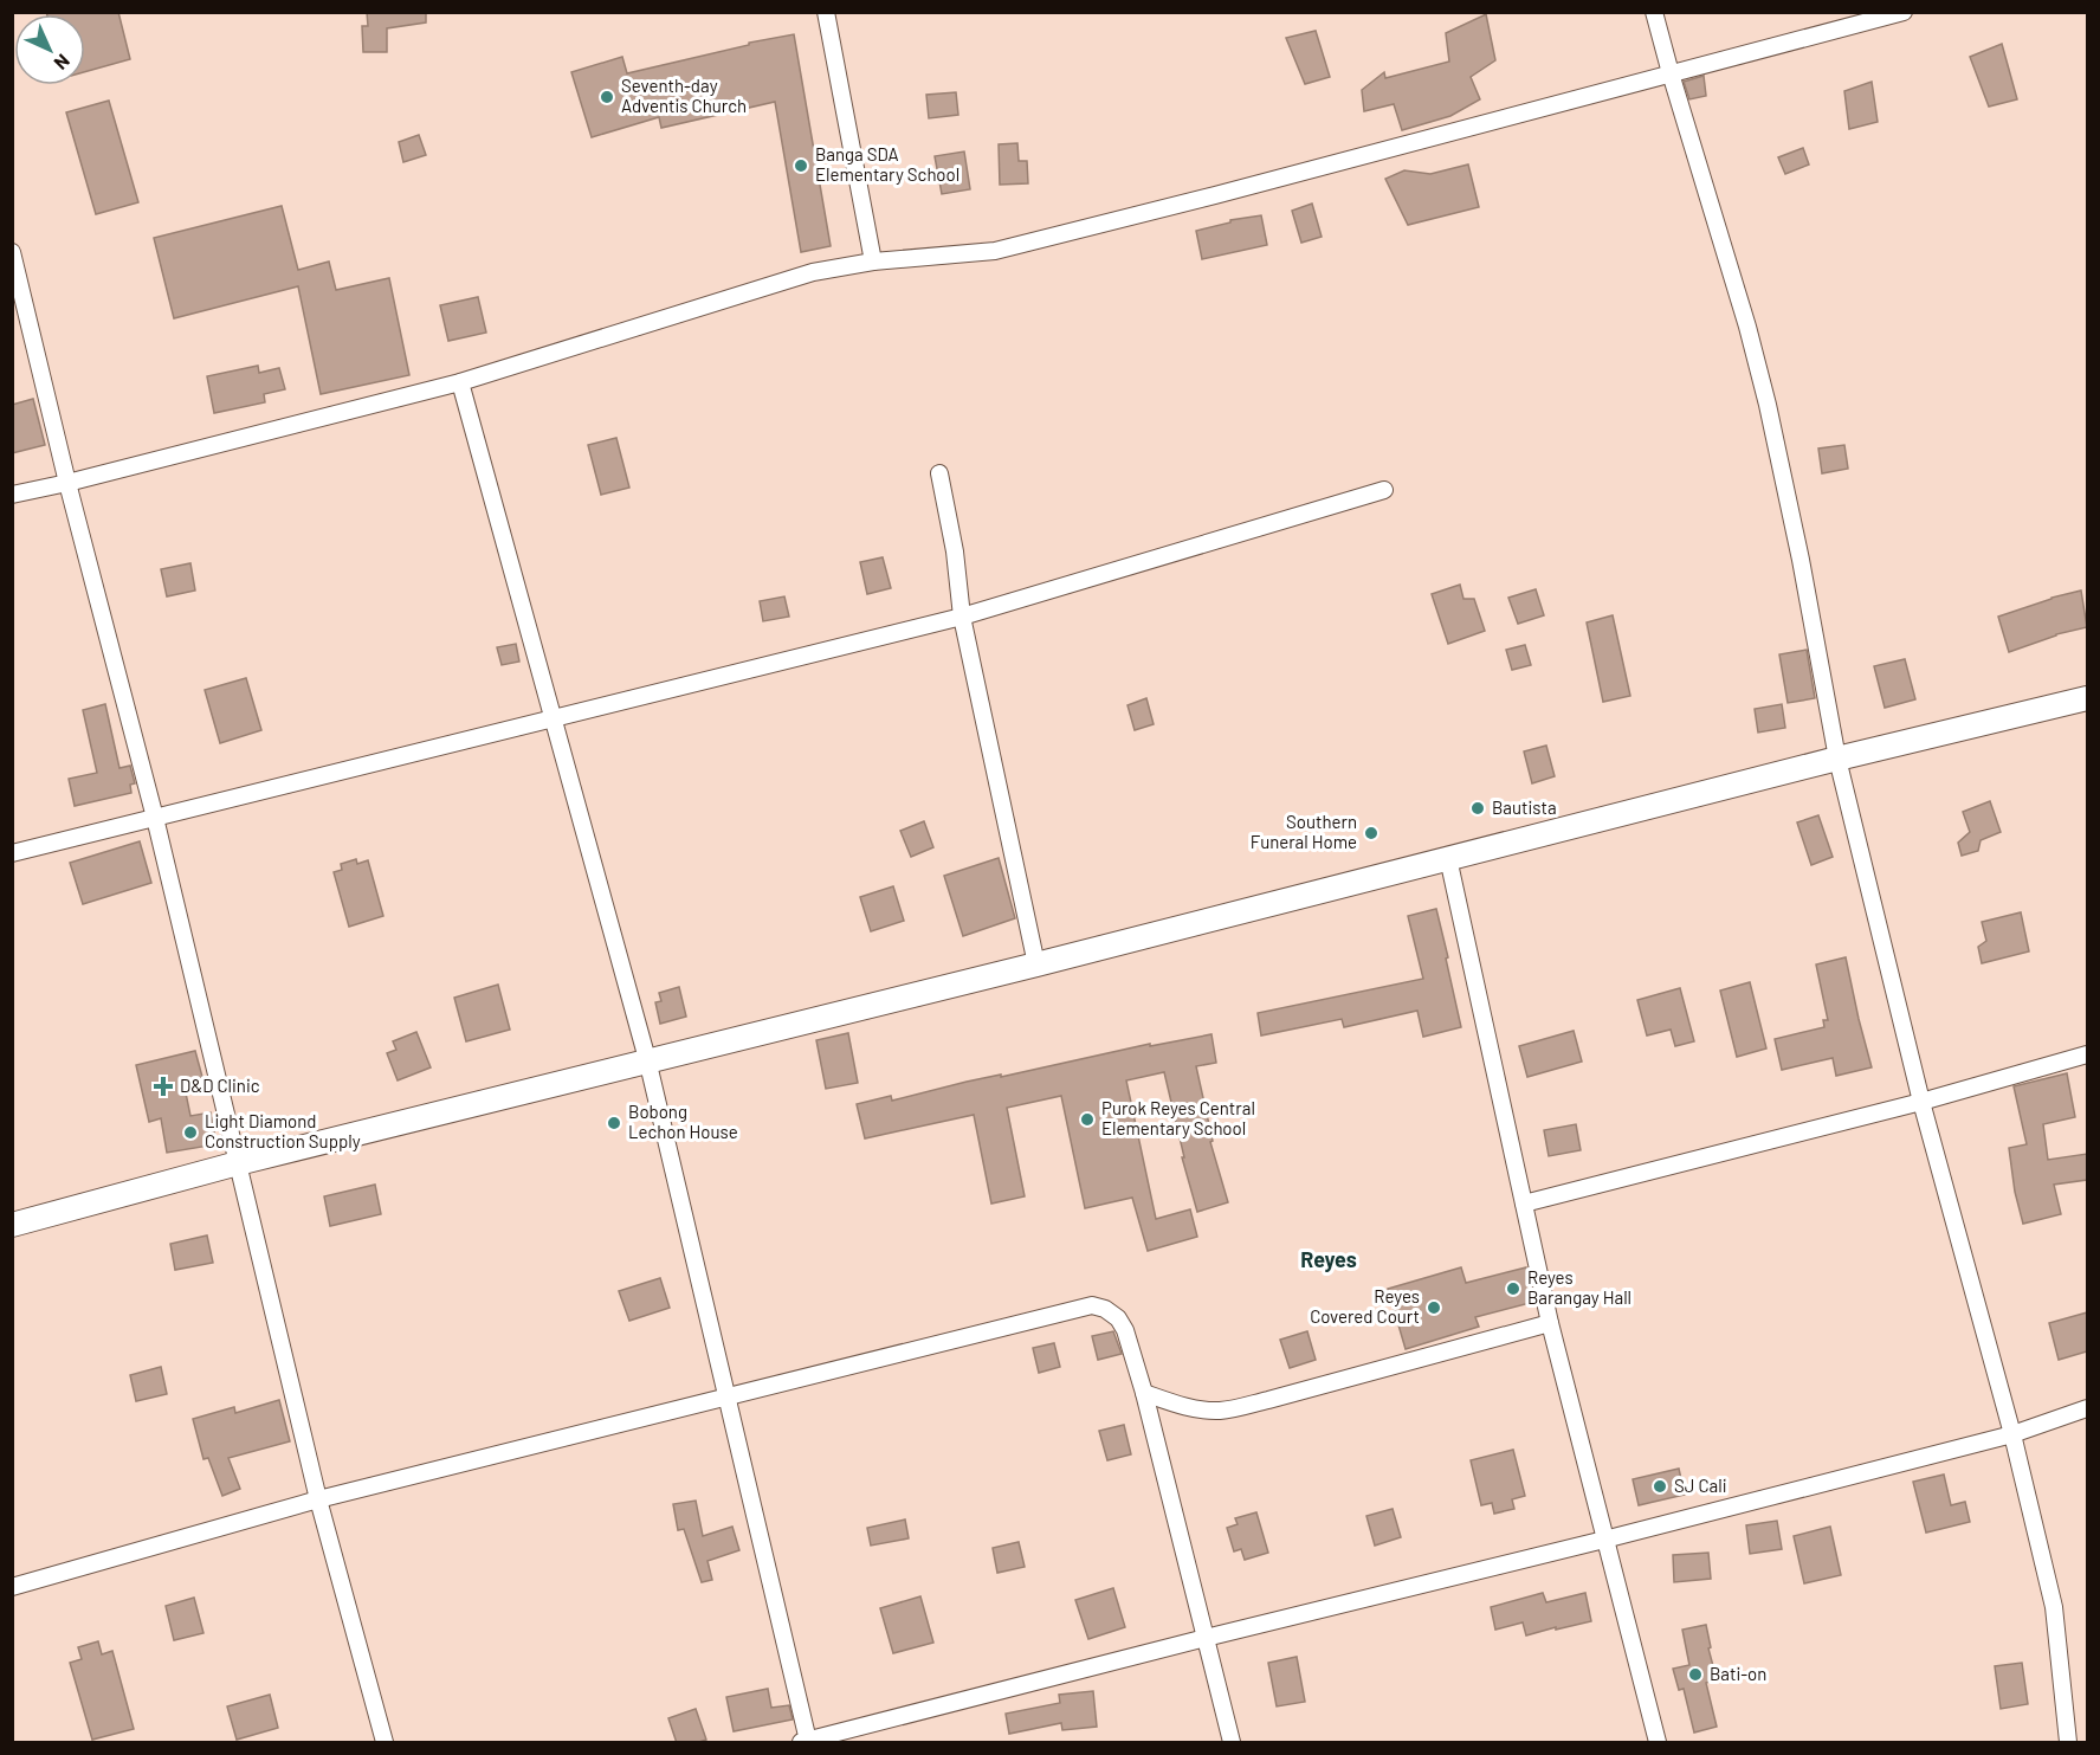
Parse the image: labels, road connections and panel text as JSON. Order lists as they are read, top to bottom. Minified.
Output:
{"districts":["Reyes"],"places":{"other":["Seventh-day Adventis Church","Banga SDA Elementary School","Bautista","Southern Funeral Home","Purok Reyes Central Elementary School","Bobong Lechon House","Light Diamond Construction Supply","Reyes Barangay Hall","Reyes Covered Court","SJ Cali","Bati-on"],"health":["D&D Clinic"]},"north":"bottom right"}
